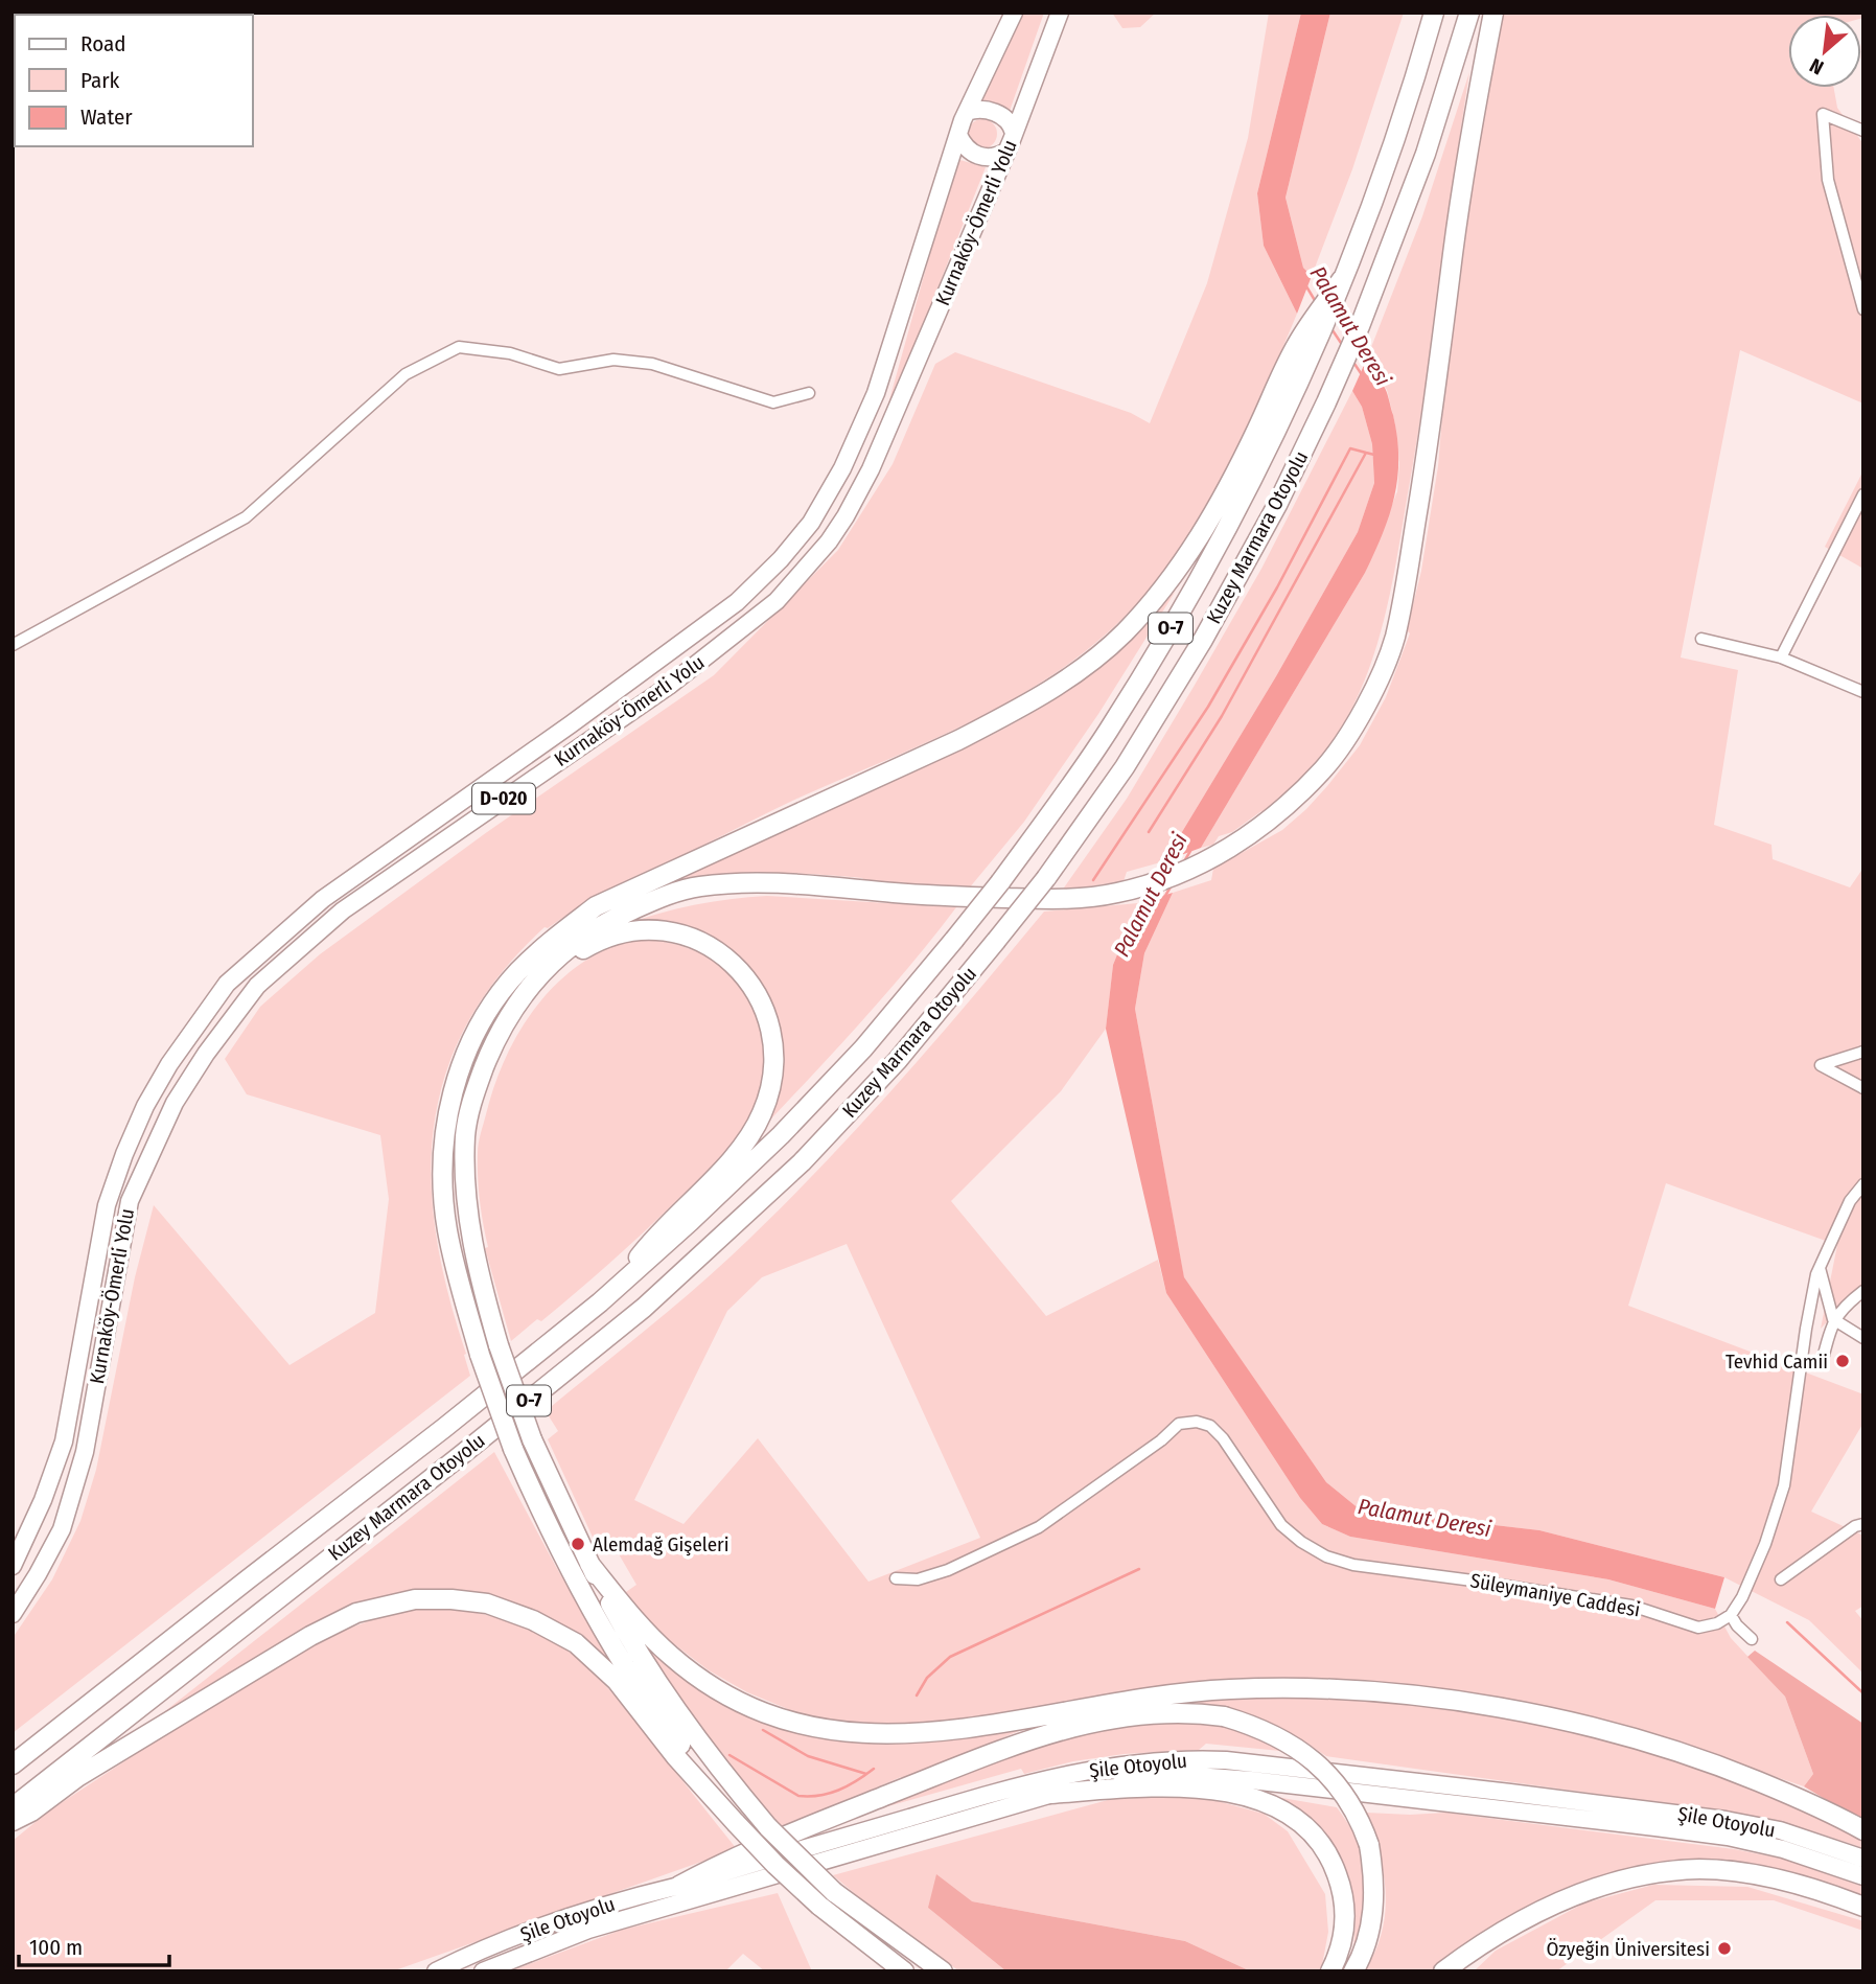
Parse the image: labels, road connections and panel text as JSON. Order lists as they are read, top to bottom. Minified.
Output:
{"streets":{"highway":["Kurnaköy-Ömerli Yolu","Kuzey Marmara Otoyolu","O-7","D-020","Şile Otoyolu"],"street":["Süleymaniye Caddesi"]},"water":["Palamut Deresi"],"places":["Tevhid Camii","Alemdağ Gişeleri","Özyeğin Üniversitesi"],"legend":["Road","Park","Water"],"scale_bar":"100 m","north":"bottom left"}
